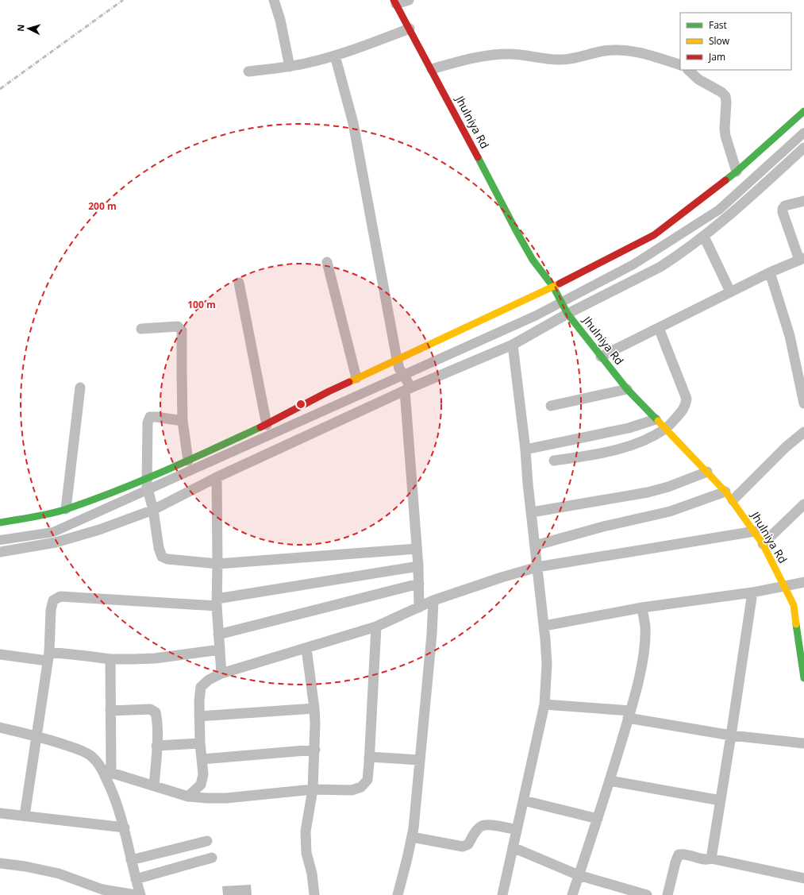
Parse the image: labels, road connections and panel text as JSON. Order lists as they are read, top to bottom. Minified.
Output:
{"streets":{"street":["Jhulniya Rd"]},"legend":["Fast","Slow","Jam"],"north":"left","rings":["200 m","100 m"]}
